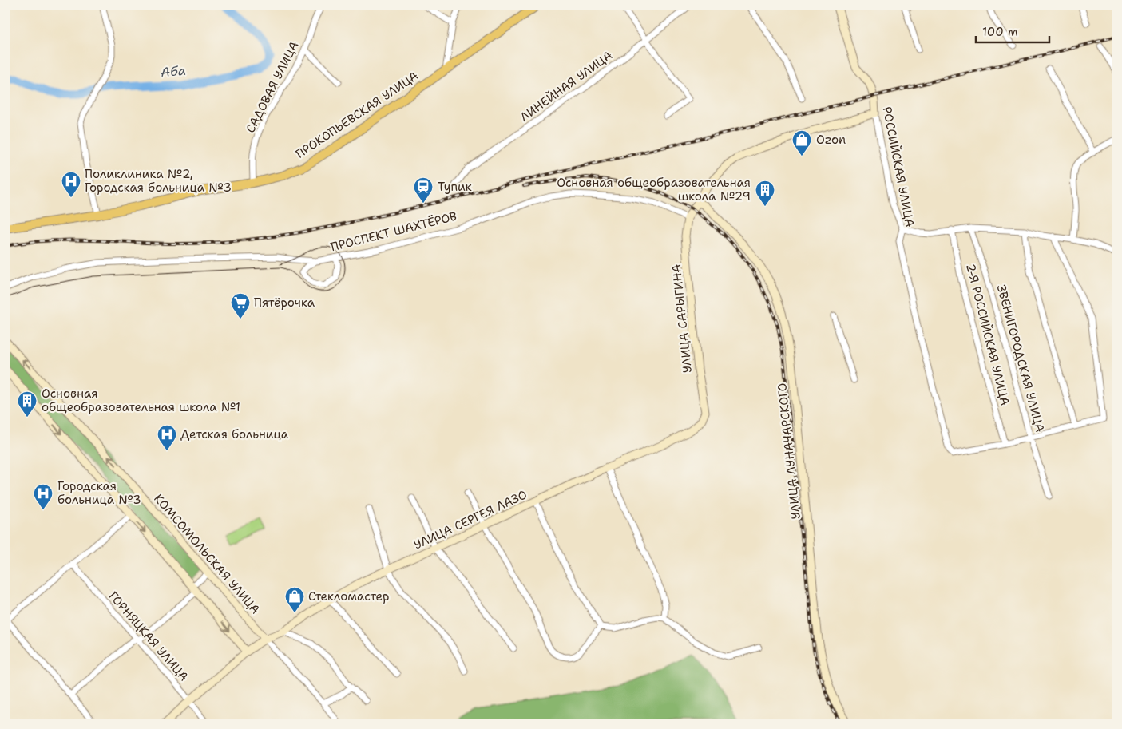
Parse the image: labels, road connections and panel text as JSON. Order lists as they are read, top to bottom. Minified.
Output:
{"streets":{"main road":["ПРОКОПЬЕВСКАЯ УЛИЦА","РОССИЙСКАЯ УЛИЦА","УЛИЦА САРЫГИНА","УЛИЦА ЛУНАЧАРСКОГО","УЛИЦА СЕРГЕЯ ЛАЗО","КОМСОМОЛЬСКАЯ УЛИЦА"],"street":["ЛИНЕЙНАЯ УЛИЦА","САДОВАЯ УЛИЦА","ПРОСПЕКТ ШАХТЁРОВ","2-Я РОССИЙСКАЯ УЛИЦА","ЗВЕНИГОРОДСКАЯ УЛИЦА","ГОРНЯЦКАЯ УЛИЦА"]},"crossings":[["САДОВАЯ УЛИЦА","ПРОКОПЬЕВСКАЯ УЛИЦА"],["РОССИЙСКАЯ УЛИЦА","УЛИЦА САРЫГИНА"],["РОССИЙСКАЯ УЛИЦА","2-Я РОССИЙСКАЯ УЛИЦА"],["ПРОСПЕКТ ШАХТЁРОВ","УЛИЦА САРЫГИНА"],["УЛИЦА САРЫГИНА","УЛИЦА ЛУНАЧАРСКОГО"],["УЛИЦА САРЫГИНА","УЛИЦА СЕРГЕЯ ЛАЗО"],["УЛИЦА СЕРГЕЯ ЛАЗО","КОМСОМОЛЬСКАЯ УЛИЦА"]],"water":["Аба"],"places":{"shop":["Ozon","Стекломастер"],"hospital":["Поликлиника №2, Городская больница №3","Детская больница","Городская больница №3"],"station":["Тупик"],"building":["Основная общеобразовательная школа №29","Основная общеобразовательная школа №1"],"supermarket":["Пятёрочка"]},"scale_bar":"100 m"}
